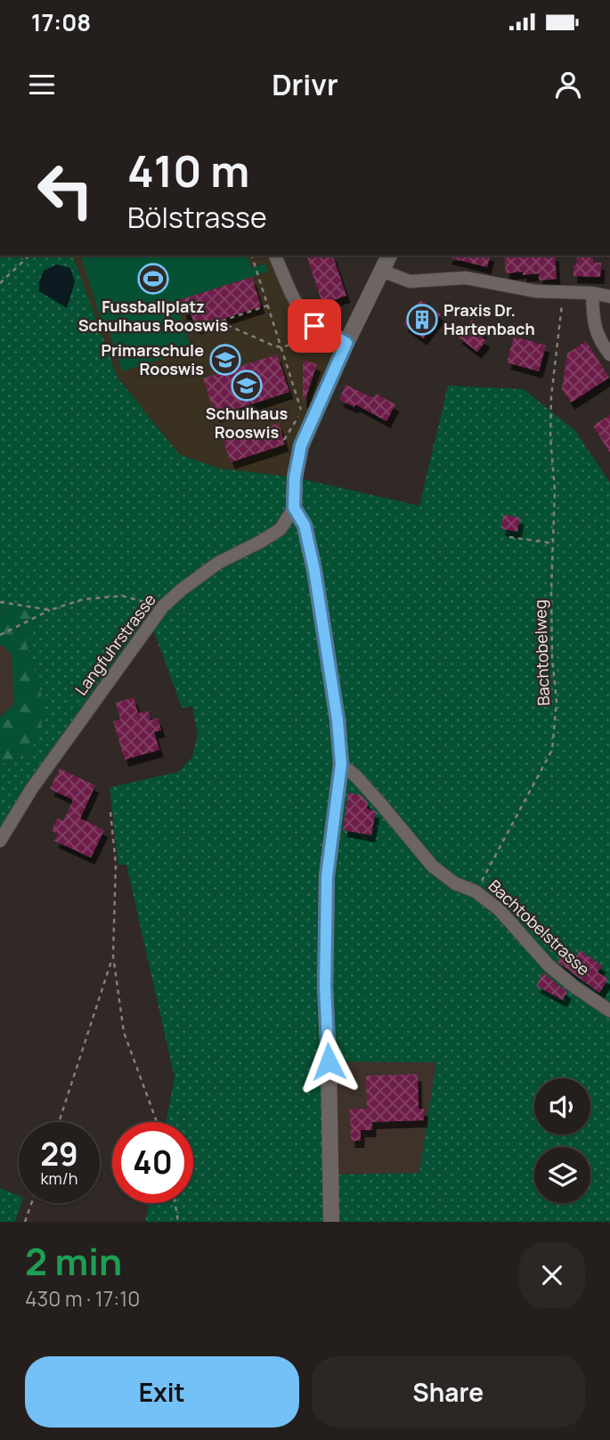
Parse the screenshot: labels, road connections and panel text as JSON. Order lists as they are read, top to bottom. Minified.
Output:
{"streets":{"street":["Langfuhrstrasse","Bachtobelstrasse"],"path":["Bachtobelweg"]},"crossings":[["Bachtobelweg","Bachtobelstrasse"]],"places":{"sports":["Fussballplatz Schulhaus Rooswis"],"building":["Praxis Dr. Hartenbach"],"school or university":["Primarschule Rooswis","Schulhaus Rooswis"]},"page":{"status":"17:08","header":"Drivr","turn":["410 m","Bölstrasse"],"speed":"29 km/h","limit":"40","heading":["2 min","430 m · 17:10"],"buttons":["Exit","Share"]}}
